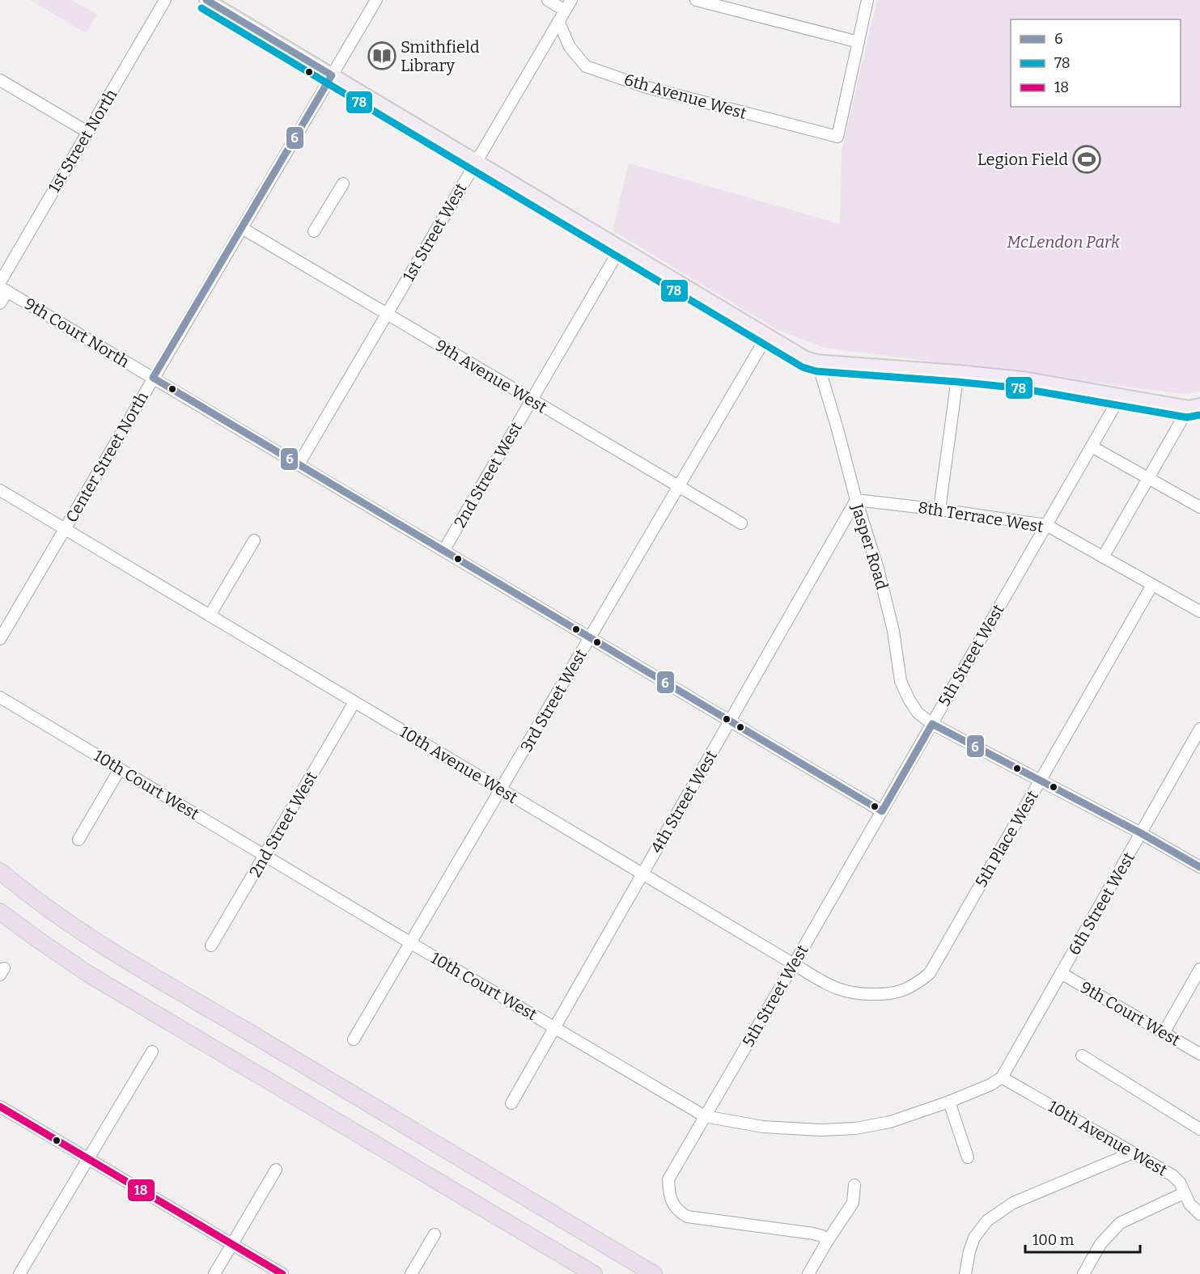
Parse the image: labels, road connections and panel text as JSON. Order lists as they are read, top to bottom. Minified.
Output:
{"streets":{"street":["6th Avenue West","1st Street North","1st Street West","9th Court North","9th Avenue West","Center Street North","2nd Street West","8th Terrace West","Jasper Road","5th Street West","3rd Street West","10th Avenue West","10th Court West","4th Street West","5th Place West","6th Street West","9th Court West"]},"crossings":[["6th Avenue West","1st Street West"],["1st Street North","9th Court North"],["1st Street West","9th Avenue West"],["9th Court North","Center Street North"],["9th Avenue West","Center Street North"],["9th Avenue West","2nd Street West"],["9th Avenue West","3rd Street West"],["Center Street North","10th Avenue West"],["2nd Street West","10th Avenue West"],["2nd Street West","10th Court West"],["8th Terrace West","Jasper Road"],["8th Terrace West","5th Street West"],["8th Terrace West","4th Street West"],["8th Terrace West","5th Place West"],["Jasper Road","5th Street West"],["Jasper Road","4th Street West"],["5th Street West","10th Avenue West"],["5th Street West","10th Court West"],["3rd Street West","10th Avenue West"],["3rd Street West","10th Court West"],["10th Avenue West","10th Court West"],["10th Avenue West","4th Street West"],["10th Avenue West","5th Place West"],["10th Avenue West","6th Street West"],["10th Court West","4th Street West"],["10th Court West","6th Street West"],["6th Street West","9th Court West"]],"parks":["McLendon Park"],"places":{"library":["Smithfield Library"],"sports":["Legion Field"]},"lines":["transit line 6","transit line 78","transit line 18"],"legend":["6","78","18"],"scale_bar":"100 m"}
